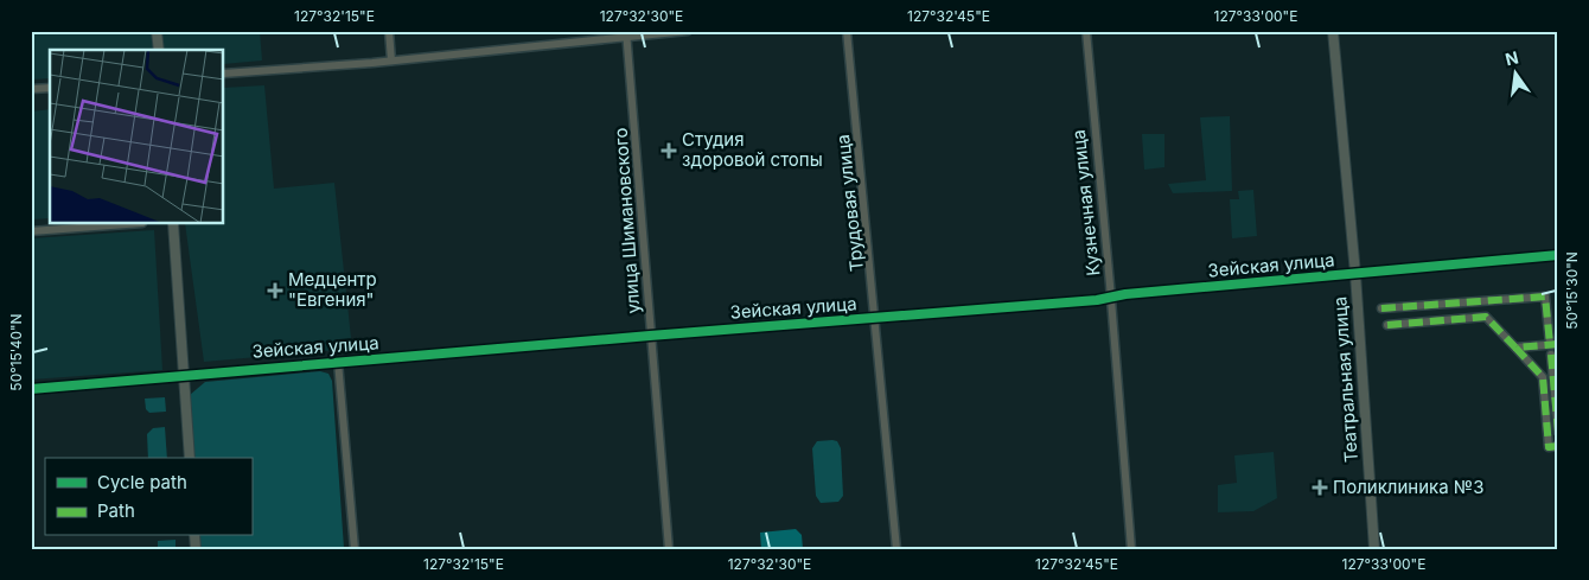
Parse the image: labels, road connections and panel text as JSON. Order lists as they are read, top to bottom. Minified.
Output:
{"streets":{"main road":["Театральная улица"],"street":["Трудовая улица","Кузнечная улица","улица Шимановского","Зейская улица"]},"crossings":[["Трудовая улица","Зейская улица"],["Кузнечная улица","Зейская улица"],["улица Шимановского","Зейская улица"],["Зейская улица","Театральная улица"]],"places":{"health":["Студия здоровой стопы","Медцентр \"Евгения\"","Поликлиника №3"]},"legend":["Cycle path","Path"],"north":"top","coordinates":["127°32'15\"E","127°32'30\"E","127°32'45\"E","127°33'00\"E","50°15'30\"N","50°15'40\"N"]}
